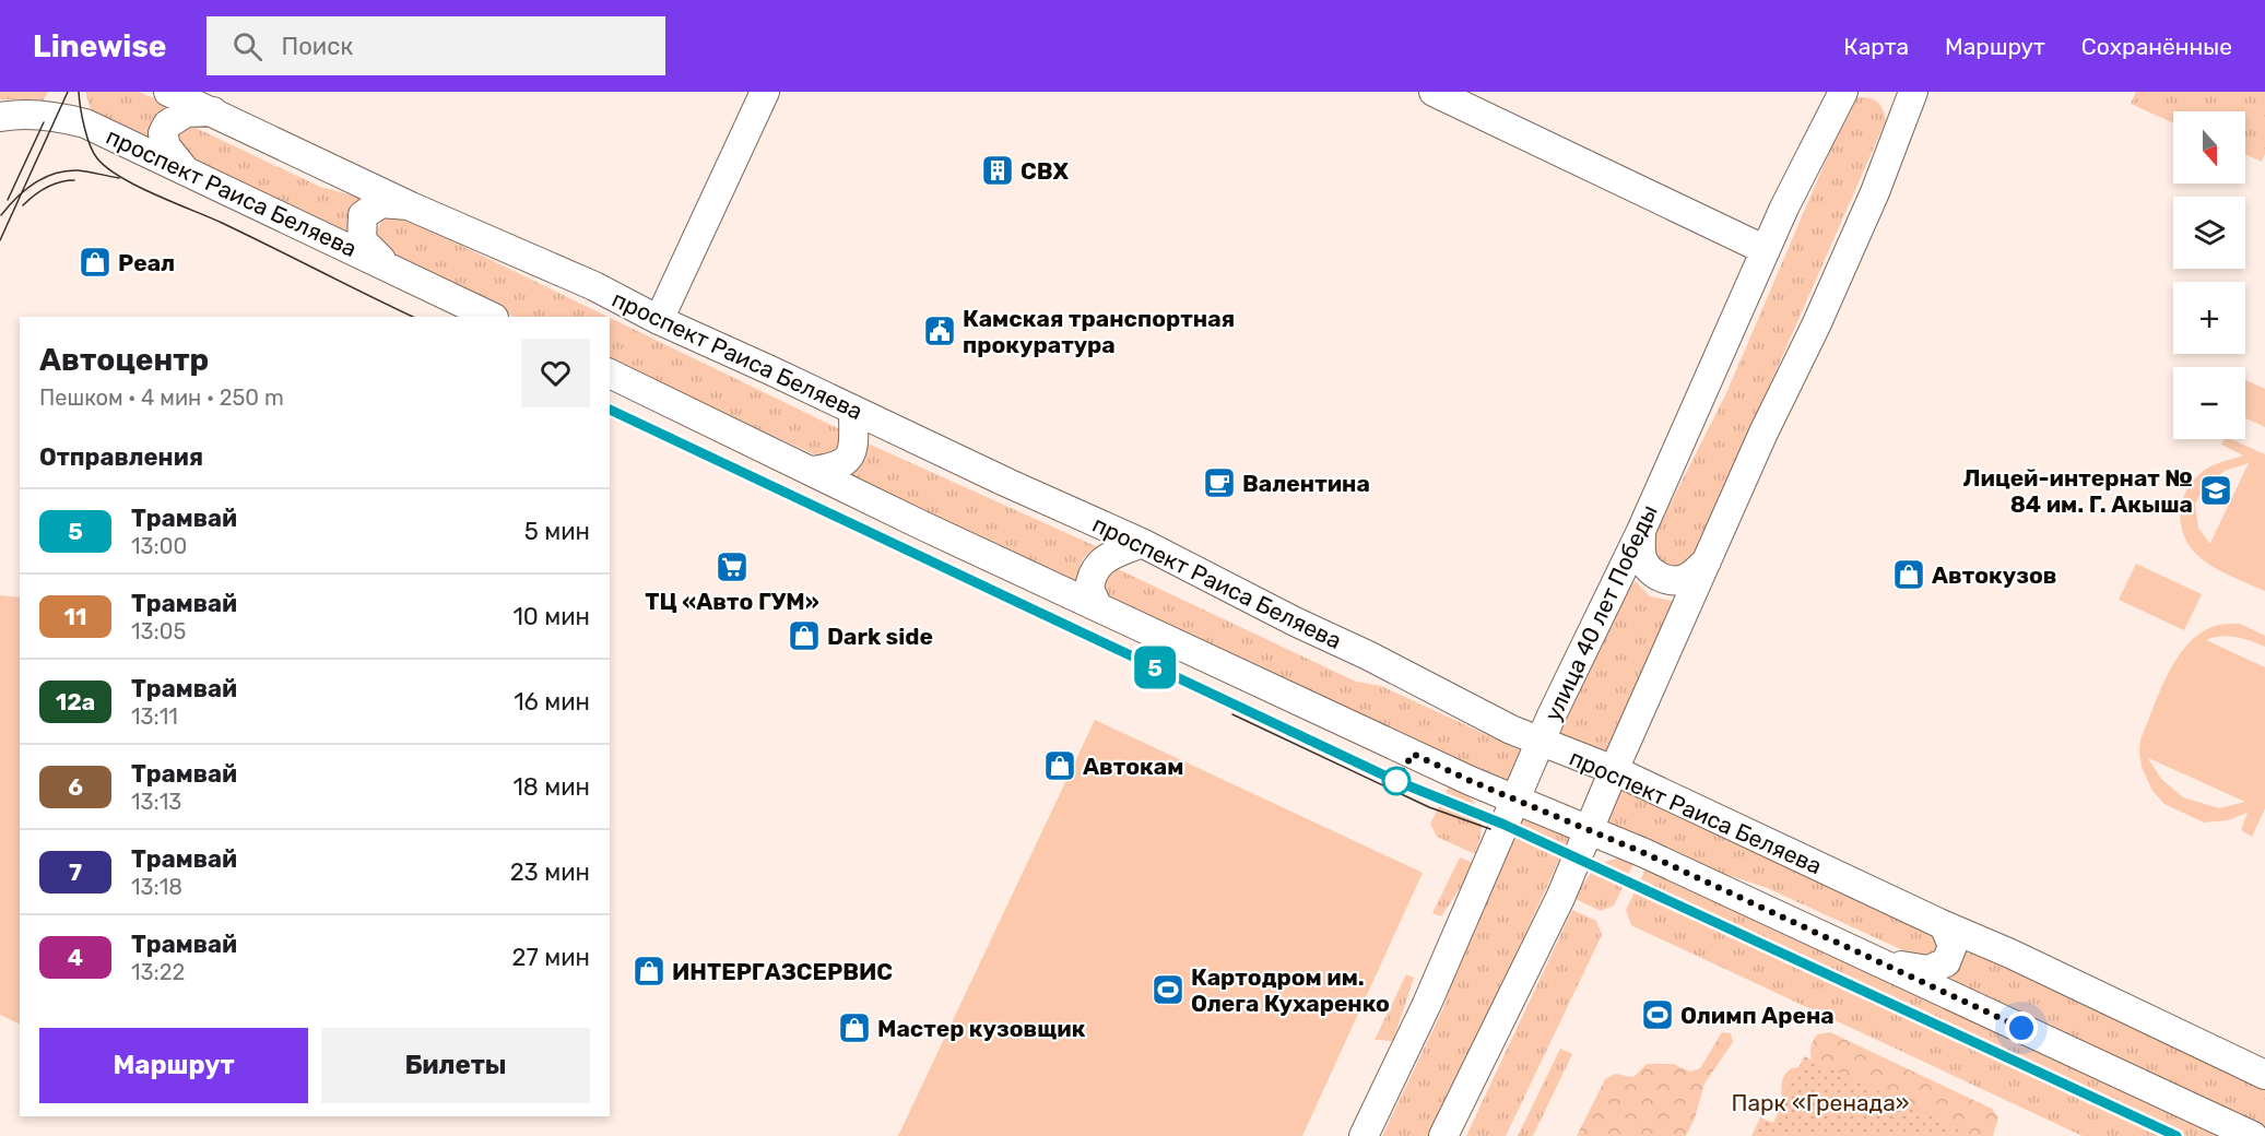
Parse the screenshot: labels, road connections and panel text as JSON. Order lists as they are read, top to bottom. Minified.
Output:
{"streets":{"street":["проспект Раиса Беляева","улица 40 лет Победы"]},"crossings":[["проспект Раиса Беляева","улица 40 лет Победы"]],"parks":["Парк «Гренада»"],"places":{"building":["СВХ"],"shop":["Реал","Автокузов","Dark side","Автокам","ИНТЕРГАЗСЕРВИС","Мастер кузовщик"],"public building":["Камская транспортная прокуратура"],"cafe":["Валентина"],"school or university":["Лицей-интернат № 84 им. Г. Акыша"],"supermarket":["ТЦ «Авто ГУМ»"],"sports":["Картодром им. Олега Кухаренко","Олимп Арена"]},"lines":["tram line 5"],"north":"bottom","page":{"header":"Linewise","search":"Поиск","nav":["Карта","Маршрут","Сохранённые"],"on_map":"5","map_buttons":["+","−"],"heading":[["Автоцентр","Пешком · 4 мин · 250 m"],"Отправления"],"list":[{"mark":"5","name":"Трамвай","note":"13:00","value":"5 мин"},{"mark":"11","name":"Трамвай","note":"13:05","value":"10 мин"},{"mark":"12а","name":"Трамвай","note":"13:11","value":"16 мин"},{"mark":"6","name":"Трамвай","note":"13:13","value":"18 мин"},{"mark":"7","name":"Трамвай","note":"13:18","value":"23 мин"},{"mark":"4","name":"Трамвай","note":"13:22","value":"27 мин"}],"buttons":["Маршрут","Билеты"]}}
